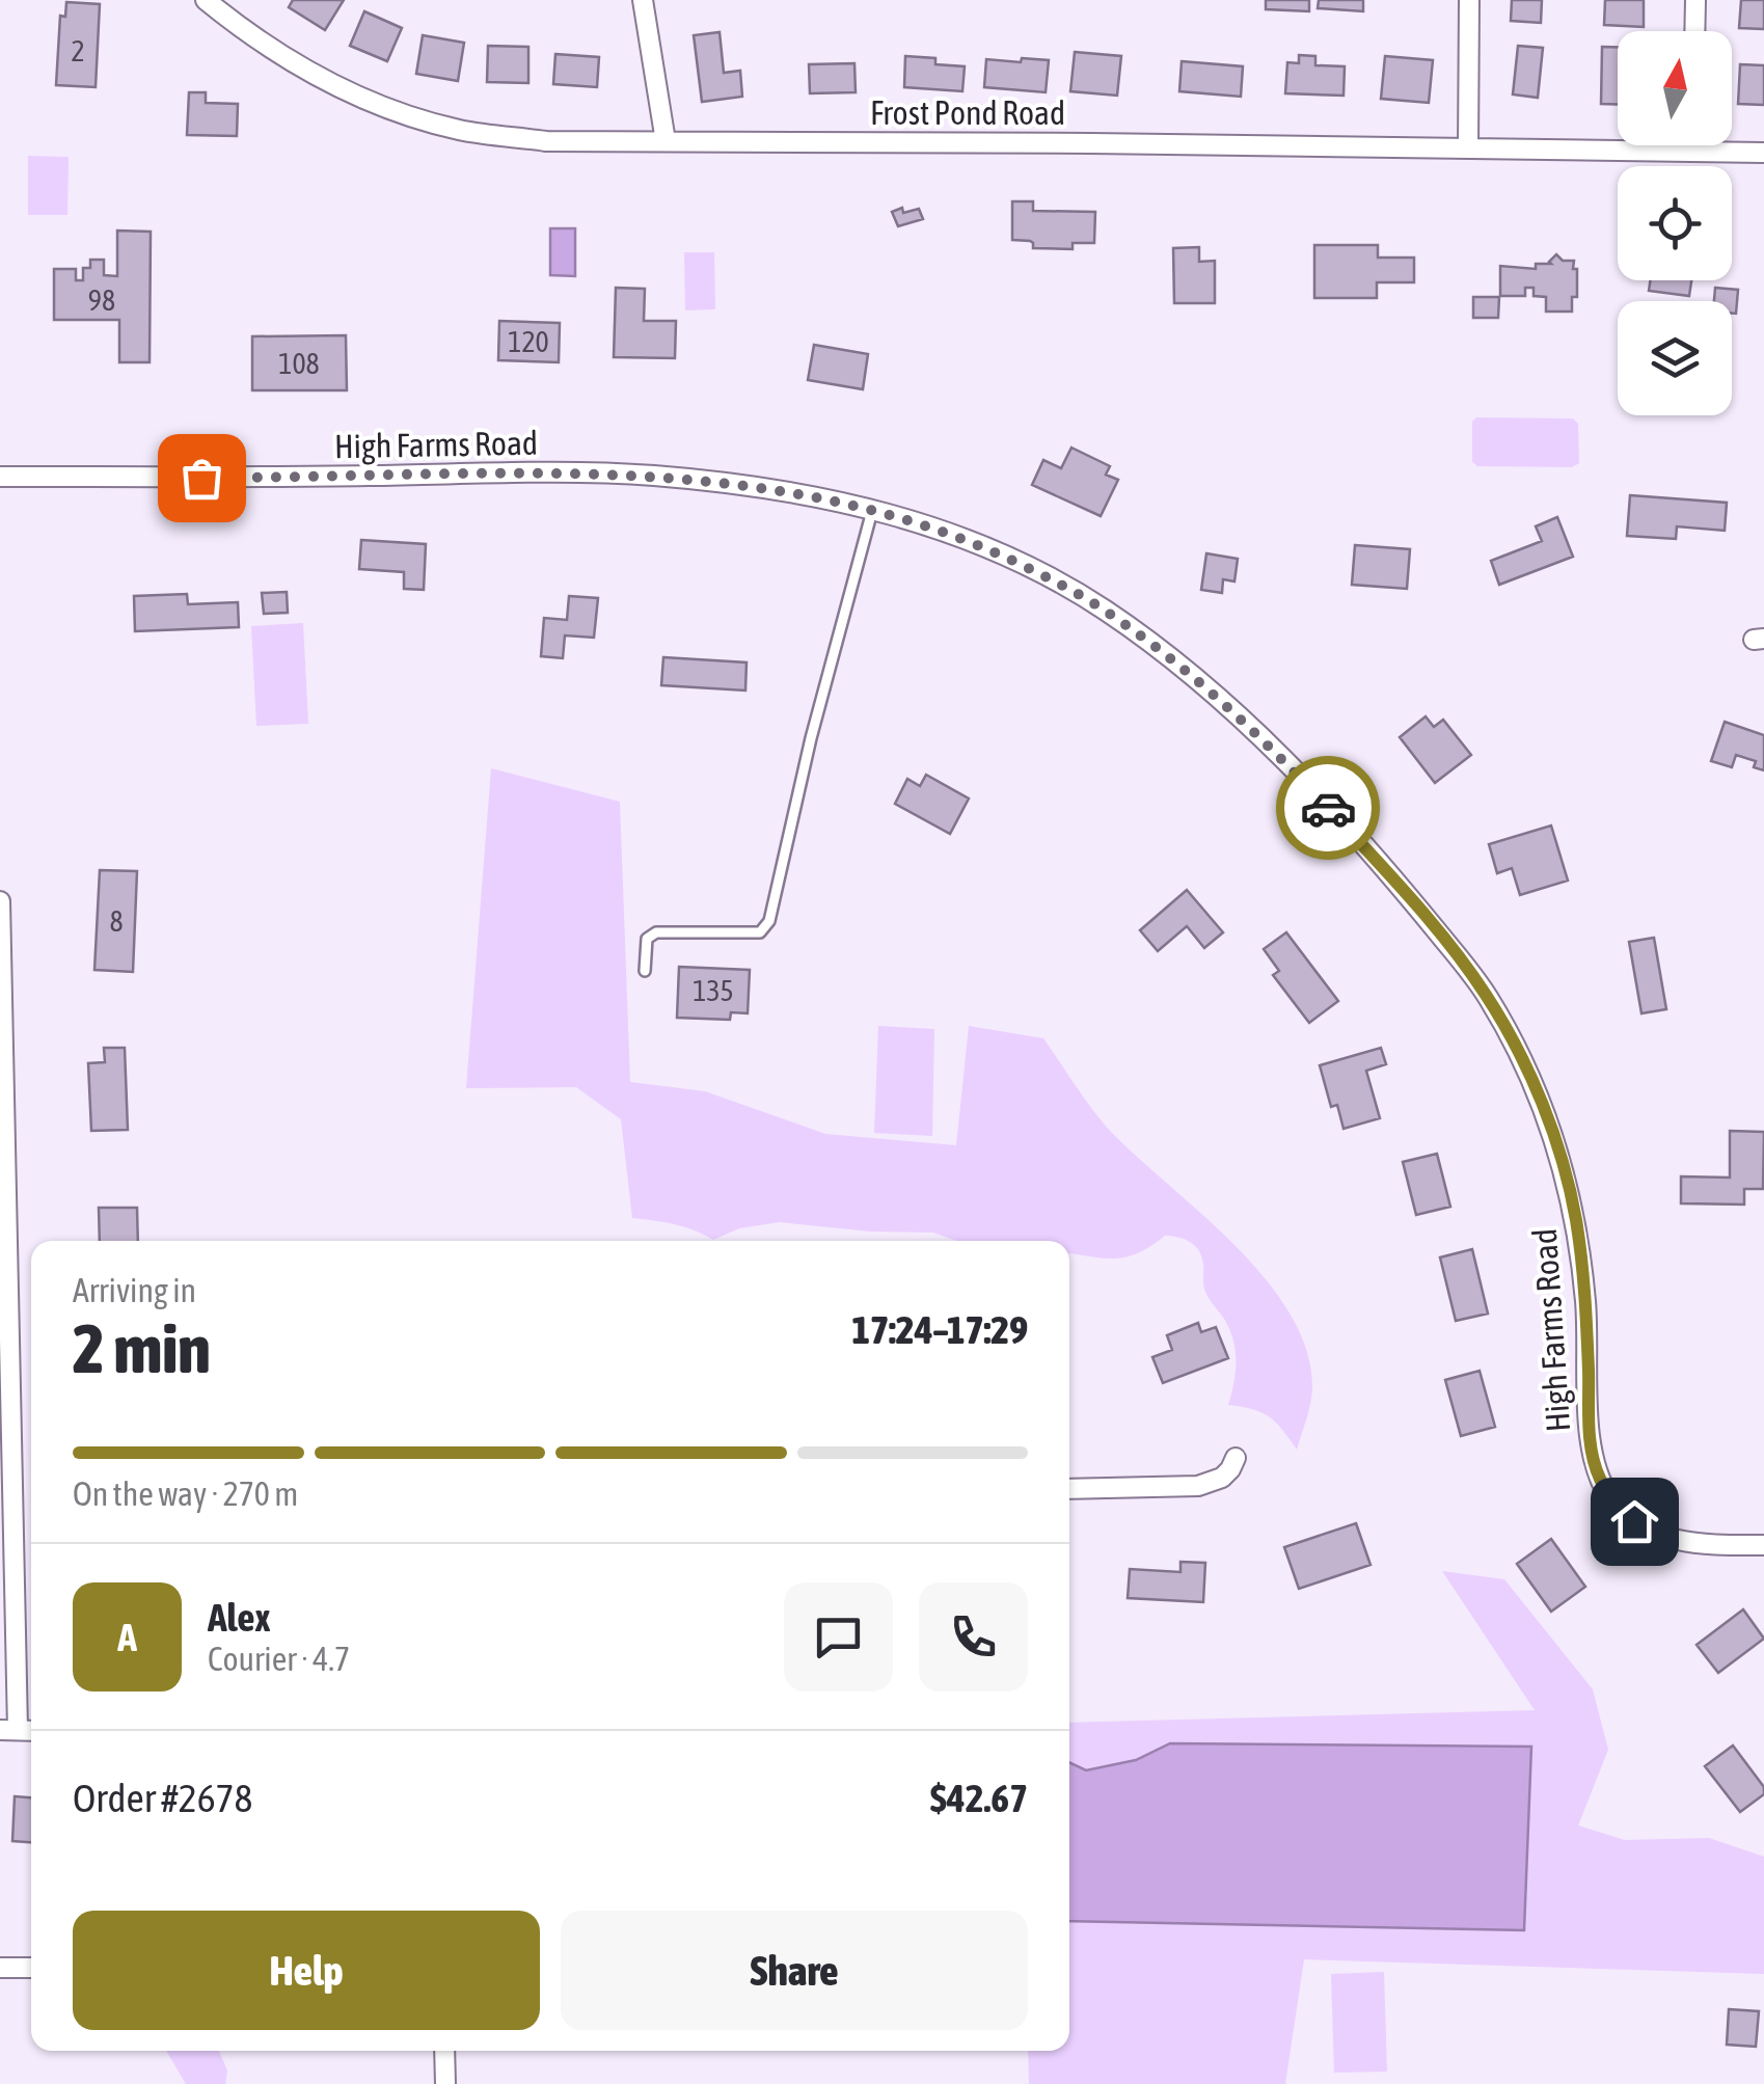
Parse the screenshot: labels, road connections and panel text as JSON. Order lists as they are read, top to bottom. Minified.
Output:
{"streets":{"street":["Frost Pond Road","High Farms Road"]},"house_numbers":["2","98","120","108","8","135"],"north":"top","page":{"heading":["2 min","Arriving in","17:24–17:29"],"panel":["Alex","Courier · 4.7","Order #2678","$42.67"],"bar":"On the way · 270 m","round":"A","buttons":["Help","Share"]}}
